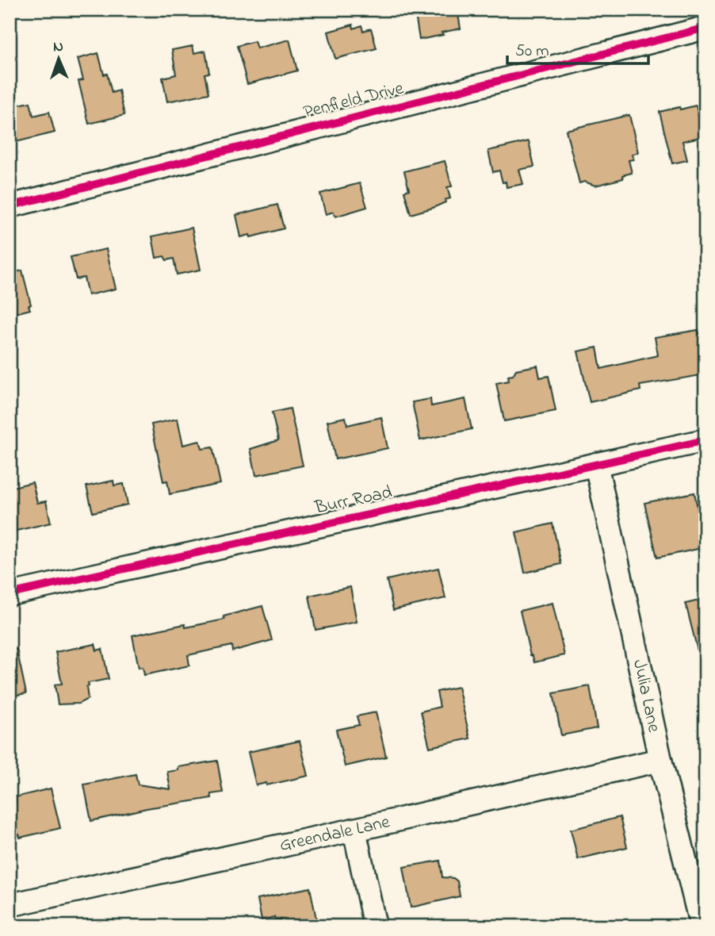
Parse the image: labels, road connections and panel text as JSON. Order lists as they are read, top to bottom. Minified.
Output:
{"streets":{"street":["Penfield Drive","Burr Road","Julia Lane","Greendale Lane"]},"crossings":[["Burr Road","Julia Lane"],["Julia Lane","Greendale Lane"]],"scale_bar":"50 m","north":"top"}
